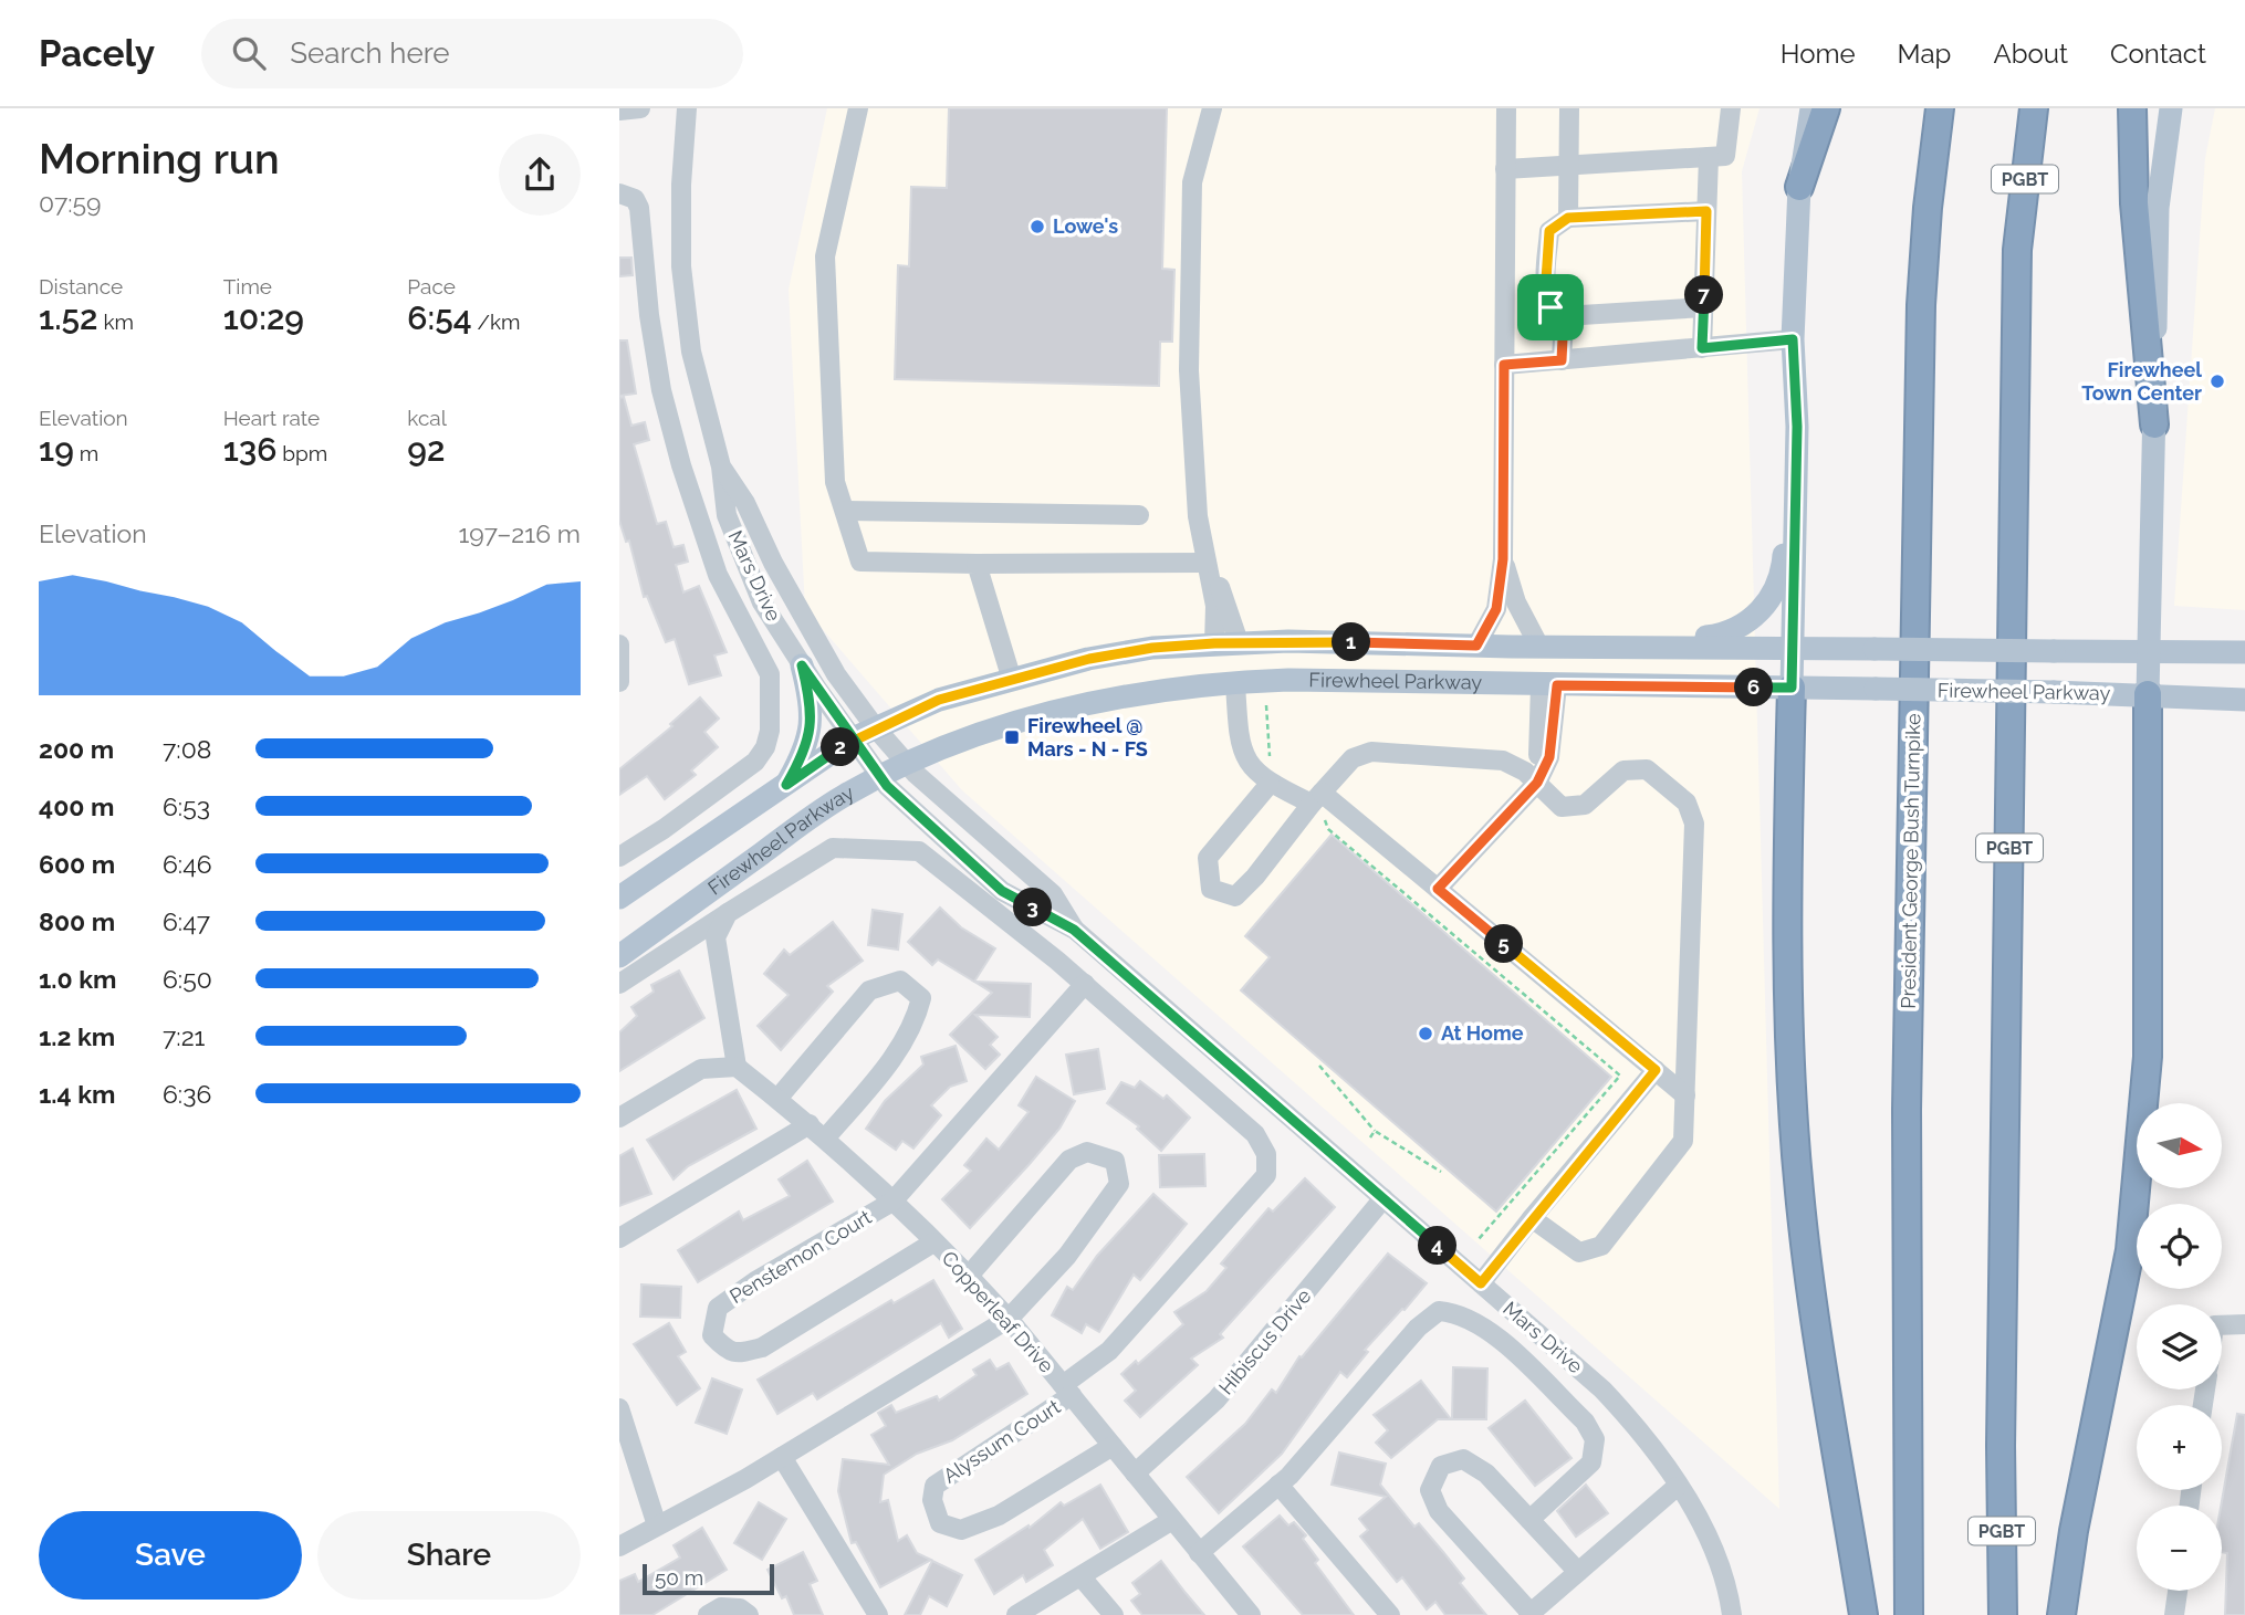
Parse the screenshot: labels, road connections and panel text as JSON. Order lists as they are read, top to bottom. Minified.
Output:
{"streets":{"highway":["PGBT","President George Bush Turnpike"],"main road":["Firewheel Parkway"],"street":["Mars Drive","Penstemon Court","Copperleaf Drive","Hibiscus Drive","Alyssum Court"]},"crossings":[["Mars Drive","Firewheel Parkway"],["Mars Drive","Hibiscus Drive"],["Penstemon Court","Copperleaf Drive"],["Copperleaf Drive","Hibiscus Drive"],["Copperleaf Drive","Alyssum Court"]],"places":{"other":["Lowe's","Firewheel Town Center","At Home"],"transit":["Firewheel @ Mars - N - FS"]},"scale_bar":"50 m","north":"right","page":{"header":"Pacely","search":"Search here","nav":["Home","Map","About","Contact"],"heading":["Morning run","07:59"],"stats":[["Distance","1.52 km"],["Time","10:29"],["Pace","6:54 /km"],["Elevation","19 m"],["Heart rate","136 bpm"],["kcal","92"]],"pins":["7","1","6","2","3","5","4"],"chart":["Elevation","197–216 m"],"list":[{"name":"200 m","note":"7:08"},{"name":"400 m","note":"6:53"},{"name":"600 m","note":"6:46"},{"name":"800 m","note":"6:47"},{"name":"1.0 km","note":"6:50"},{"name":"1.2 km","note":"7:21"},{"name":"1.4 km","note":"6:36"}],"map_buttons":["+","−"],"buttons":["Save","Share"],"scale":"50 m"}}
